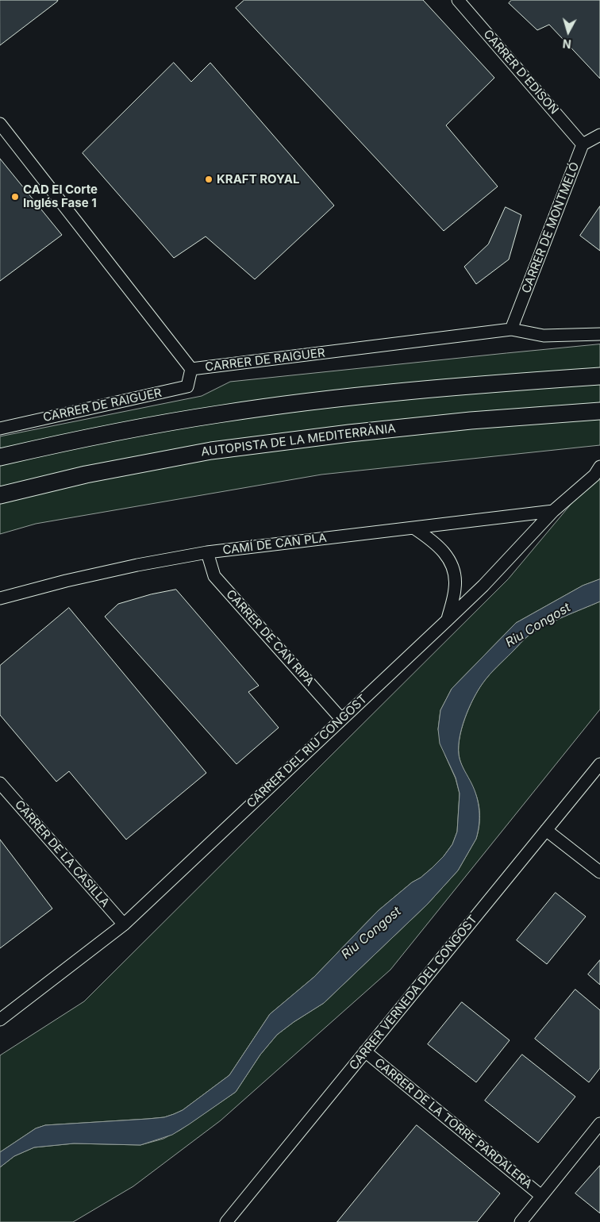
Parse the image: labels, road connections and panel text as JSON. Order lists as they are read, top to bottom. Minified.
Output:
{"streets":{"highway":["AUTOPISTA DE LA MEDITERRÀNIA"],"street":["CARRER D'EDISON","CARRER DE MONTMELÓ","CARRER DE RAIGUER","CAMÍ DE CAN PLA","CARRER DE CAN RIPA","CARRER DEL RIU CONGOST","CARRER DE LA CASILLA","CARRER VERNEDA DEL CONGOST","CARRER DE LA TORRE PARDALERA"]},"crossings":[["CARRER D'EDISON","CARRER DE MONTMELÓ"],["CARRER DE MONTMELÓ","CARRER DE RAIGUER"],["CAMÍ DE CAN PLA","CARRER DE CAN RIPA"],["CAMÍ DE CAN PLA","CARRER DEL RIU CONGOST"],["CARRER DE CAN RIPA","CARRER DEL RIU CONGOST"],["CARRER DEL RIU CONGOST","CARRER DE LA CASILLA"],["CARRER VERNEDA DEL CONGOST","CARRER DE LA TORRE PARDALERA"]],"water":["Riu Congost"],"places":["KRAFT ROYAL","CAD El Corte Inglés Fase 1"],"north":"bottom"}
